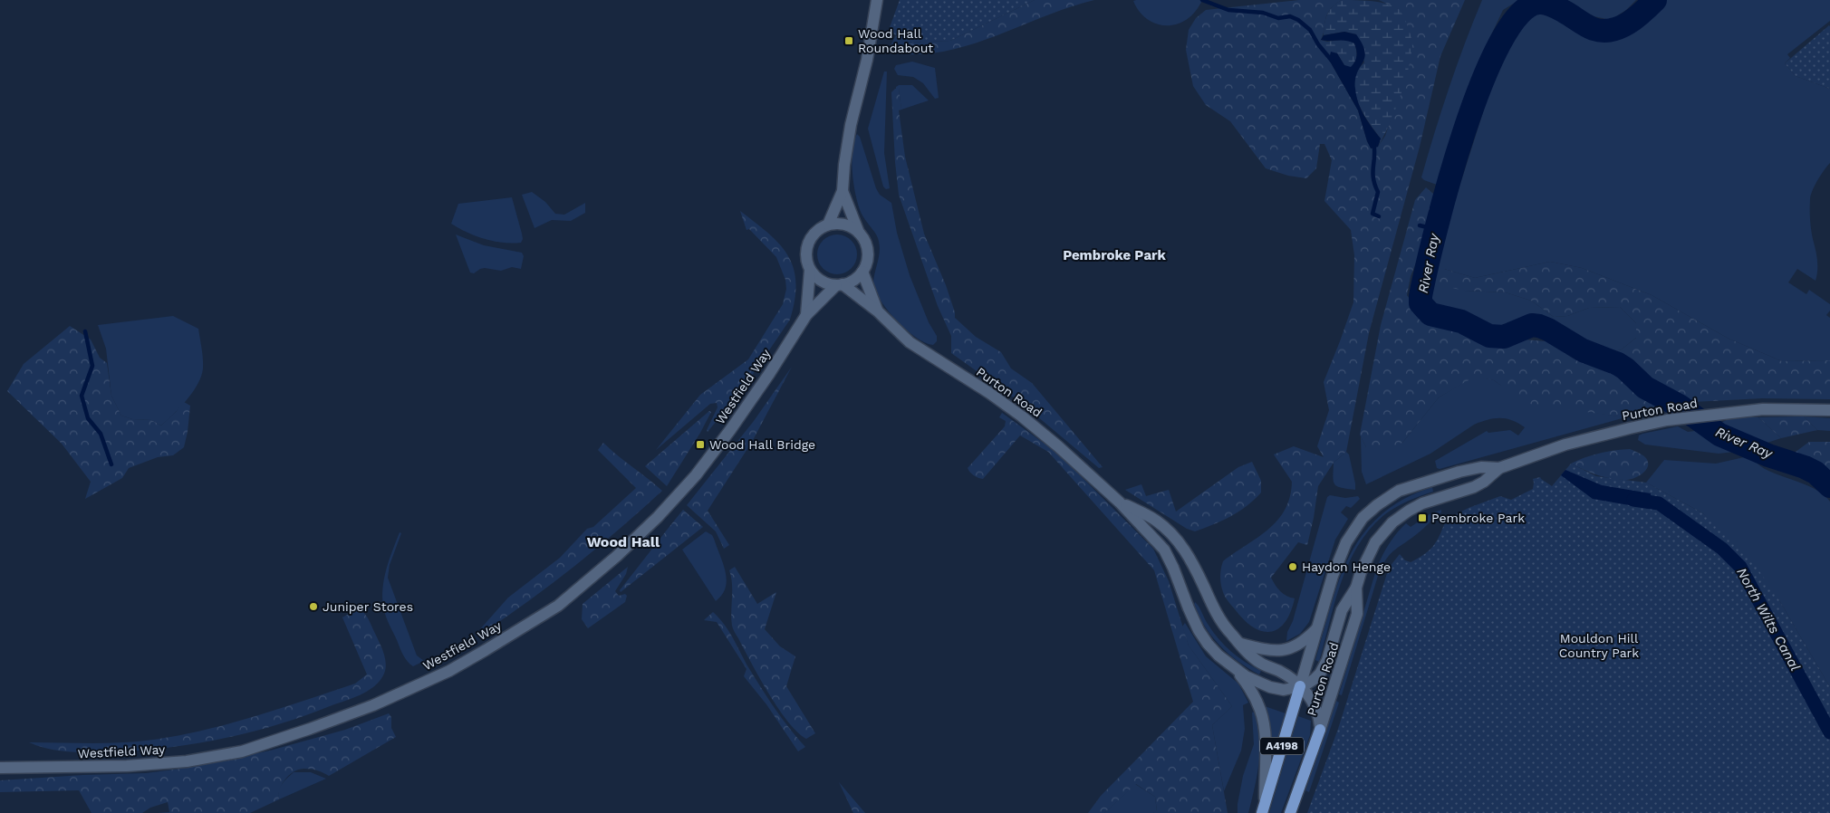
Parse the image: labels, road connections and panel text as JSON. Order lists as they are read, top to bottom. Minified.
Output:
{"streets":{"main road":["Westfield Way","Purton Road","A4198"]},"crossings":[["Westfield Way","Purton Road"],["Purton Road","A4198"]],"districts":["Pembroke Park","Wood Hall"],"water":["River Ray","North Wilts Canal"],"parks":["Mouldon Hill Country Park"],"places":{"transit":["Wood Hall Roundabout","Wood Hall Bridge","Pembroke Park"],"other":["Haydon Henge","Juniper Stores"]}}
